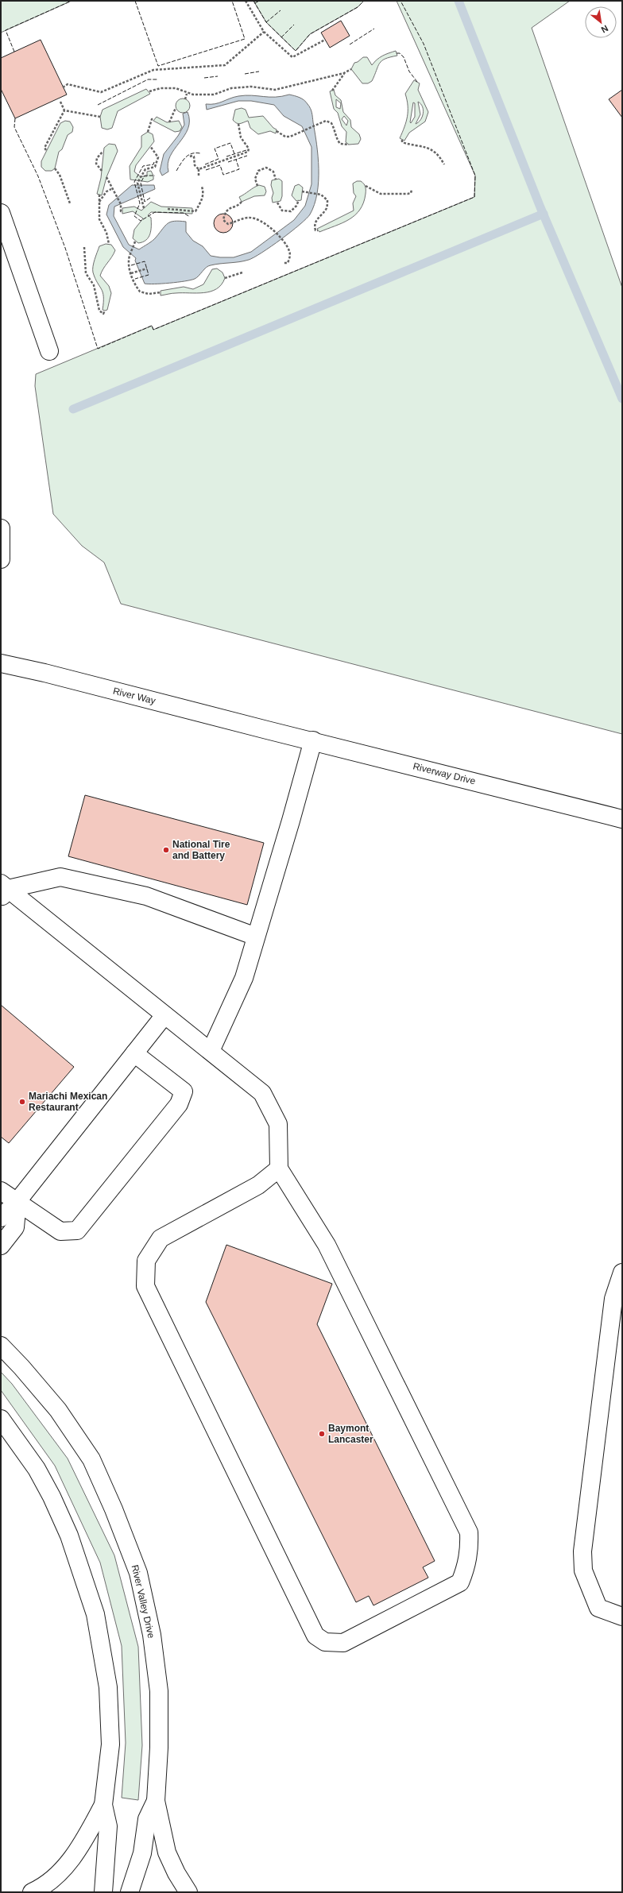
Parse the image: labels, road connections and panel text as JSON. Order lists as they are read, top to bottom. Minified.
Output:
{"streets":{"street":["River Way","Riverway Drive","River Valley Drive"]},"crossings":[["River Way","Riverway Drive"]],"places":["National Tire and Battery","Mariachi Mexican Restaurant","Baymont Lancaster"],"north":"bottom right"}
